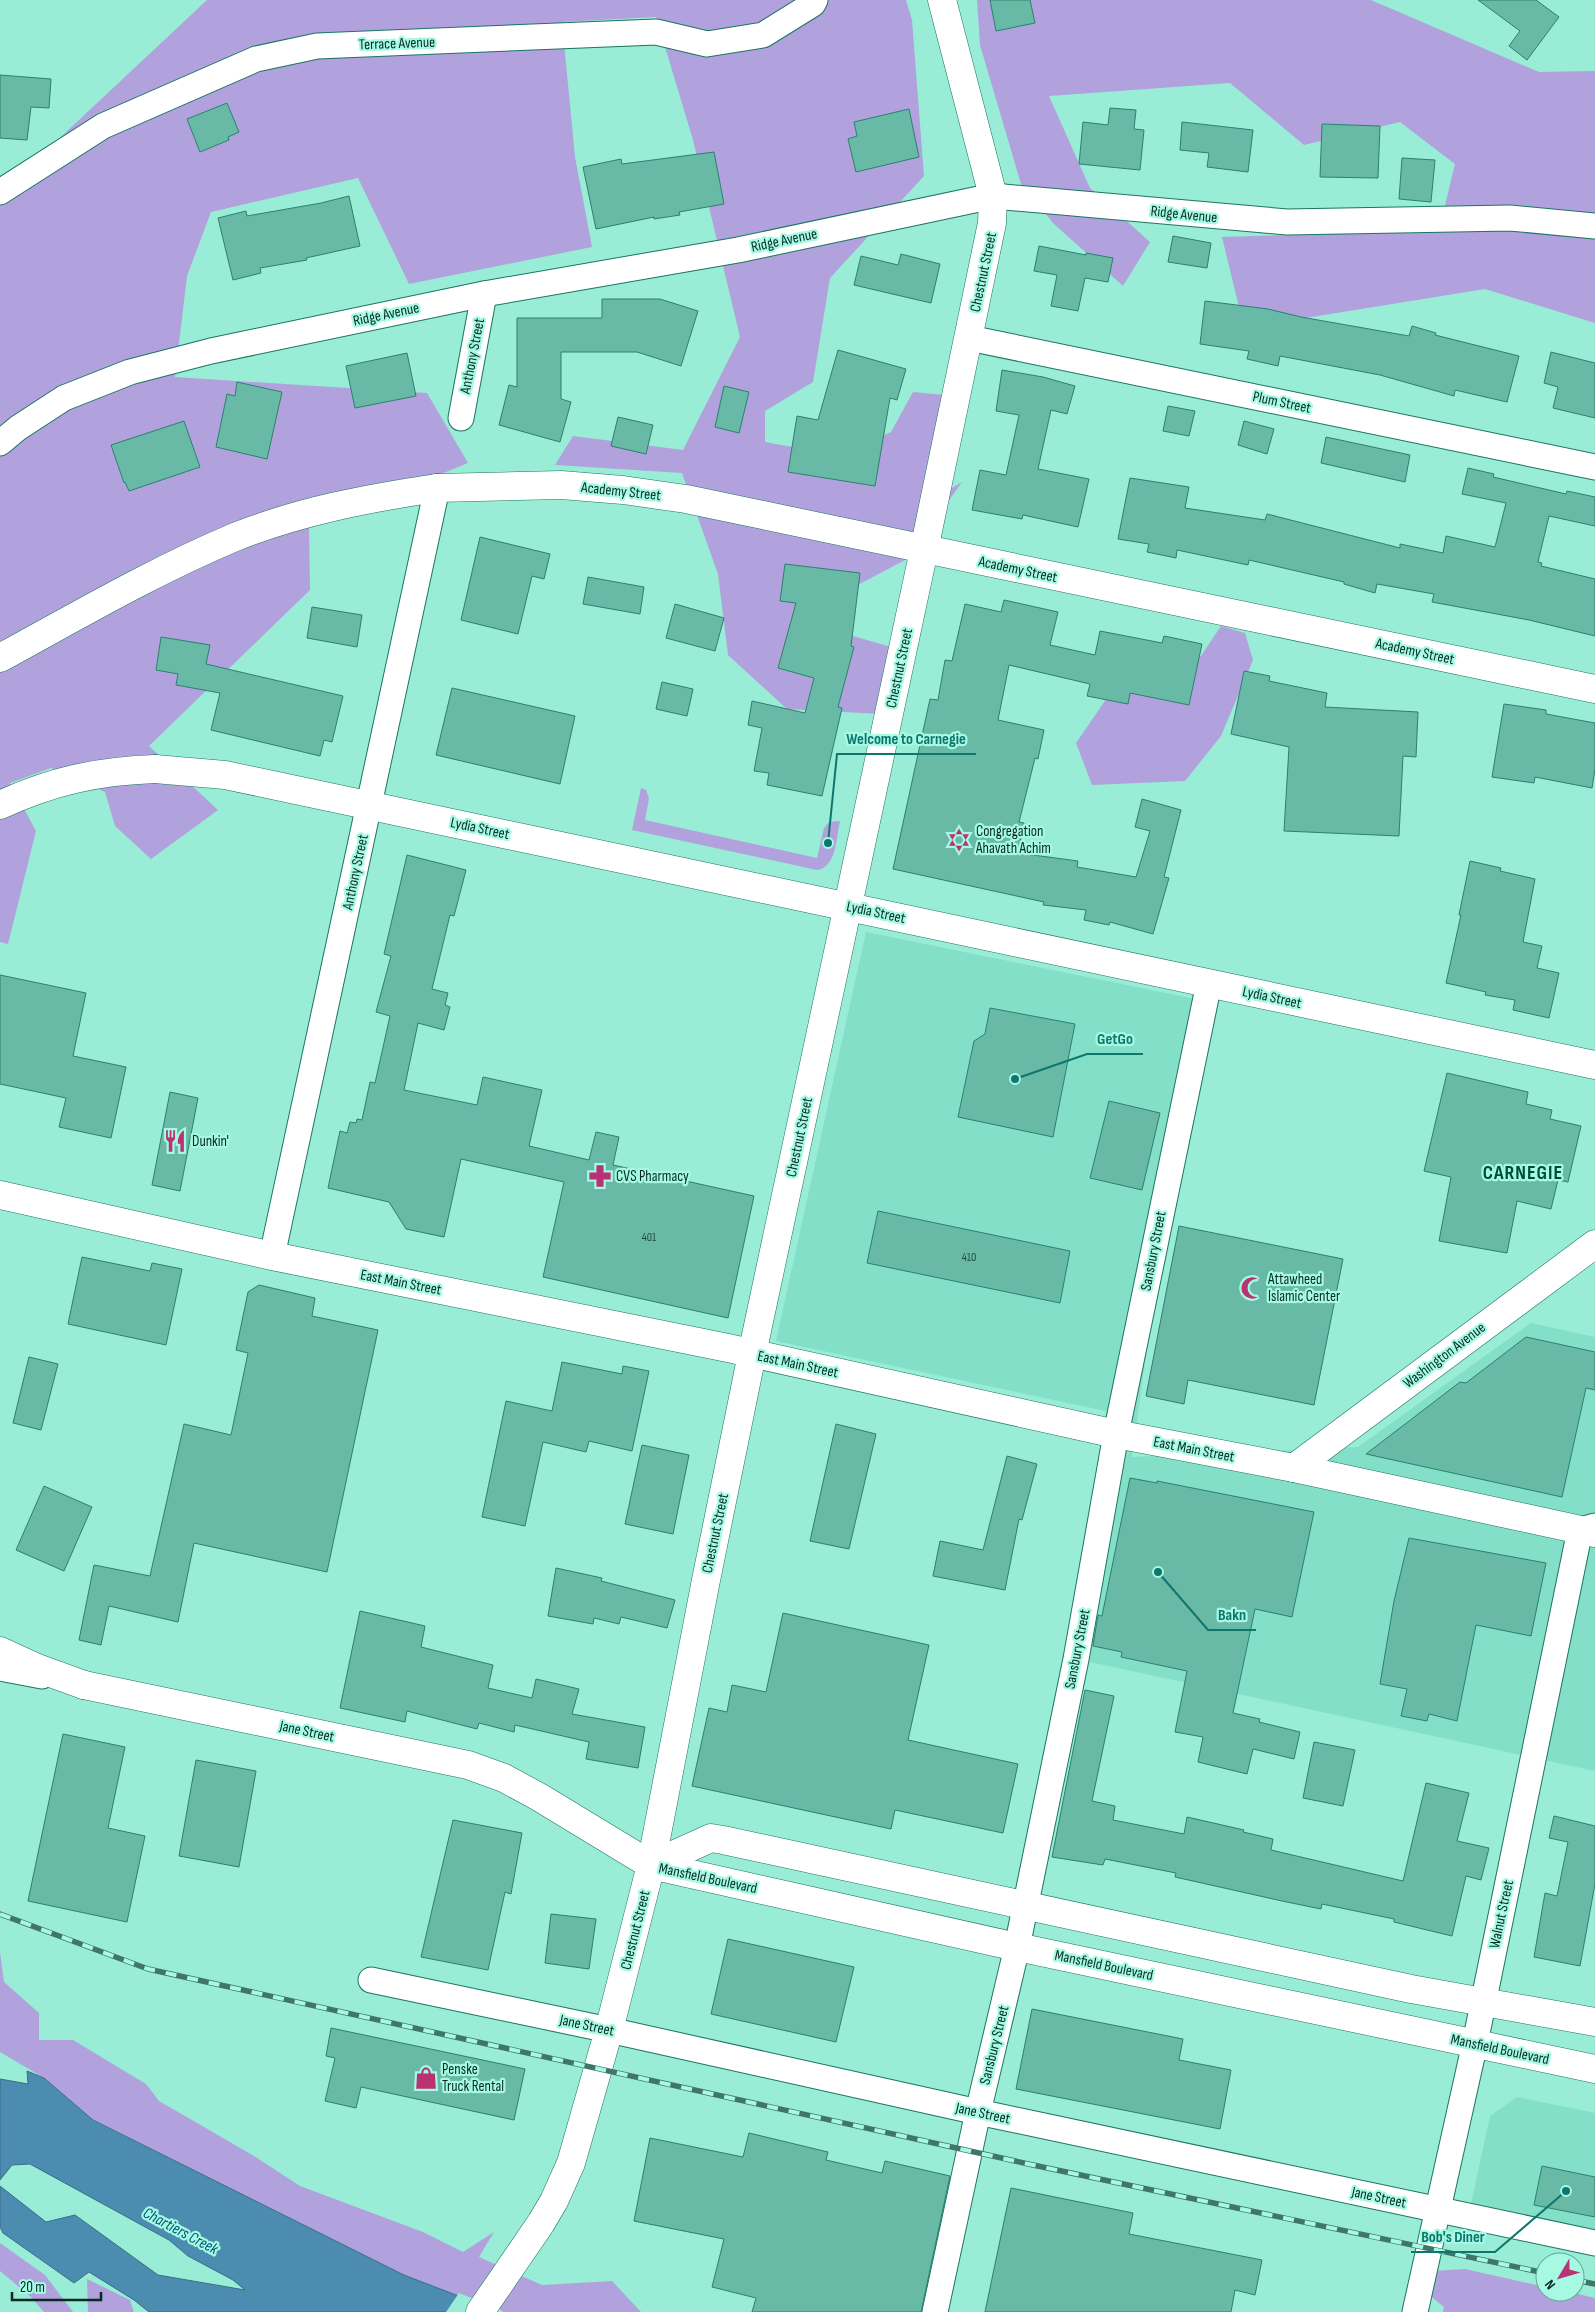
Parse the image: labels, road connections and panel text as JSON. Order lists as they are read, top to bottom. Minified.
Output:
{"streets":{"main road":["Chestnut Street","Academy Street","Lydia Street","East Main Street","Washington Avenue","Jane Street","Mansfield Boulevard"],"street":["Terrace Avenue","Ridge Avenue","Anthony Street","Plum Street","Sansbury Street","Walnut Street"]},"crossings":[["Ridge Avenue","Chestnut Street"],["Ridge Avenue","Anthony Street"],["Chestnut Street","Plum Street"],["Chestnut Street","Academy Street"],["Chestnut Street","Lydia Street"],["Chestnut Street","East Main Street"],["Chestnut Street","Jane Street"],["Chestnut Street","Mansfield Boulevard"],["Anthony Street","Academy Street"],["Anthony Street","Lydia Street"],["Anthony Street","East Main Street"],["Lydia Street","Sansbury Street"],["Sansbury Street","East Main Street"],["Sansbury Street","Jane Street"],["Sansbury Street","Mansfield Boulevard"],["East Main Street","Washington Avenue"],["East Main Street","Walnut Street"],["Jane Street","Mansfield Boulevard"],["Jane Street","Walnut Street"],["Mansfield Boulevard","Walnut Street"]],"districts":["CARNEGIE"],"water":["Chartiers Creek"],"places":{"synagogue":["Congregation Ahavath Achim"],"other":["Welcome to Carnegie","GetGo","Bakn","Bob's Diner"],"restaurant":["Dunkin'"],"pharmacy":["CVS Pharmacy"],"mosque":["Attawheed Islamic Center"],"shop":["Penske Truck Rental"]},"house_numbers":["401","410"],"scale_bar":"20 m","north":"bottom left"}
